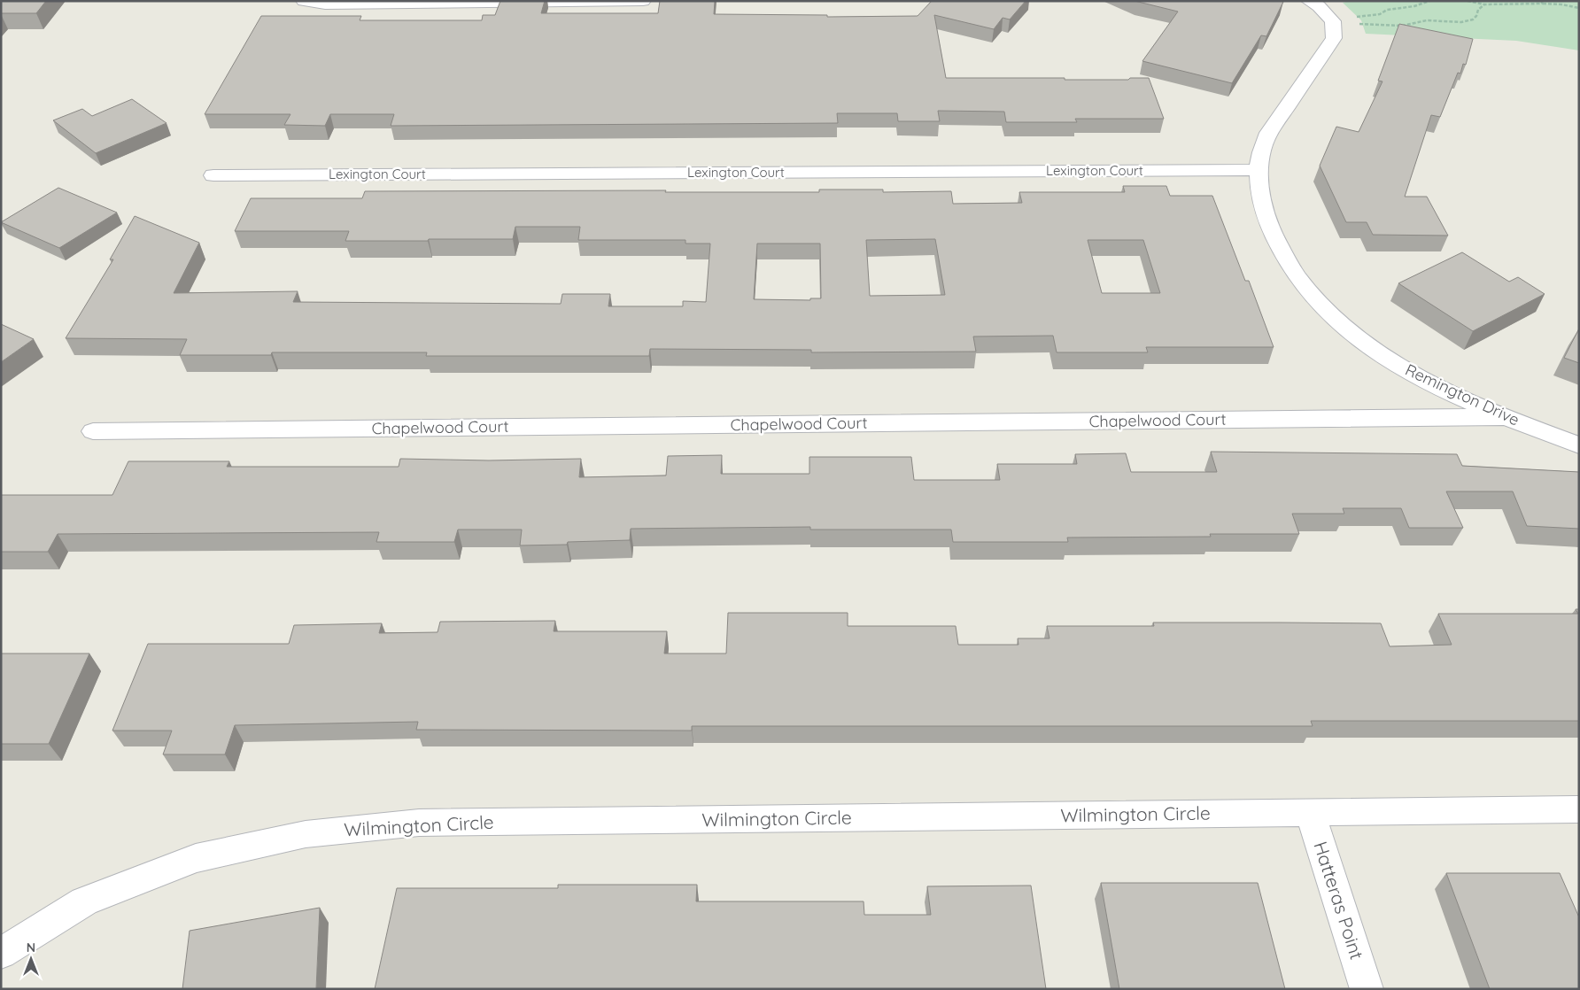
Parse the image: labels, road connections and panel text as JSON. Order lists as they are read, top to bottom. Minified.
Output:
{"streets":{"street":["Lexington Court","Remington Drive","Chapelwood Court","Wilmington Circle","Hatteras Point"]},"crossings":[["Lexington Court","Remington Drive"],["Remington Drive","Chapelwood Court"],["Wilmington Circle","Hatteras Point"]],"north":"top"}
